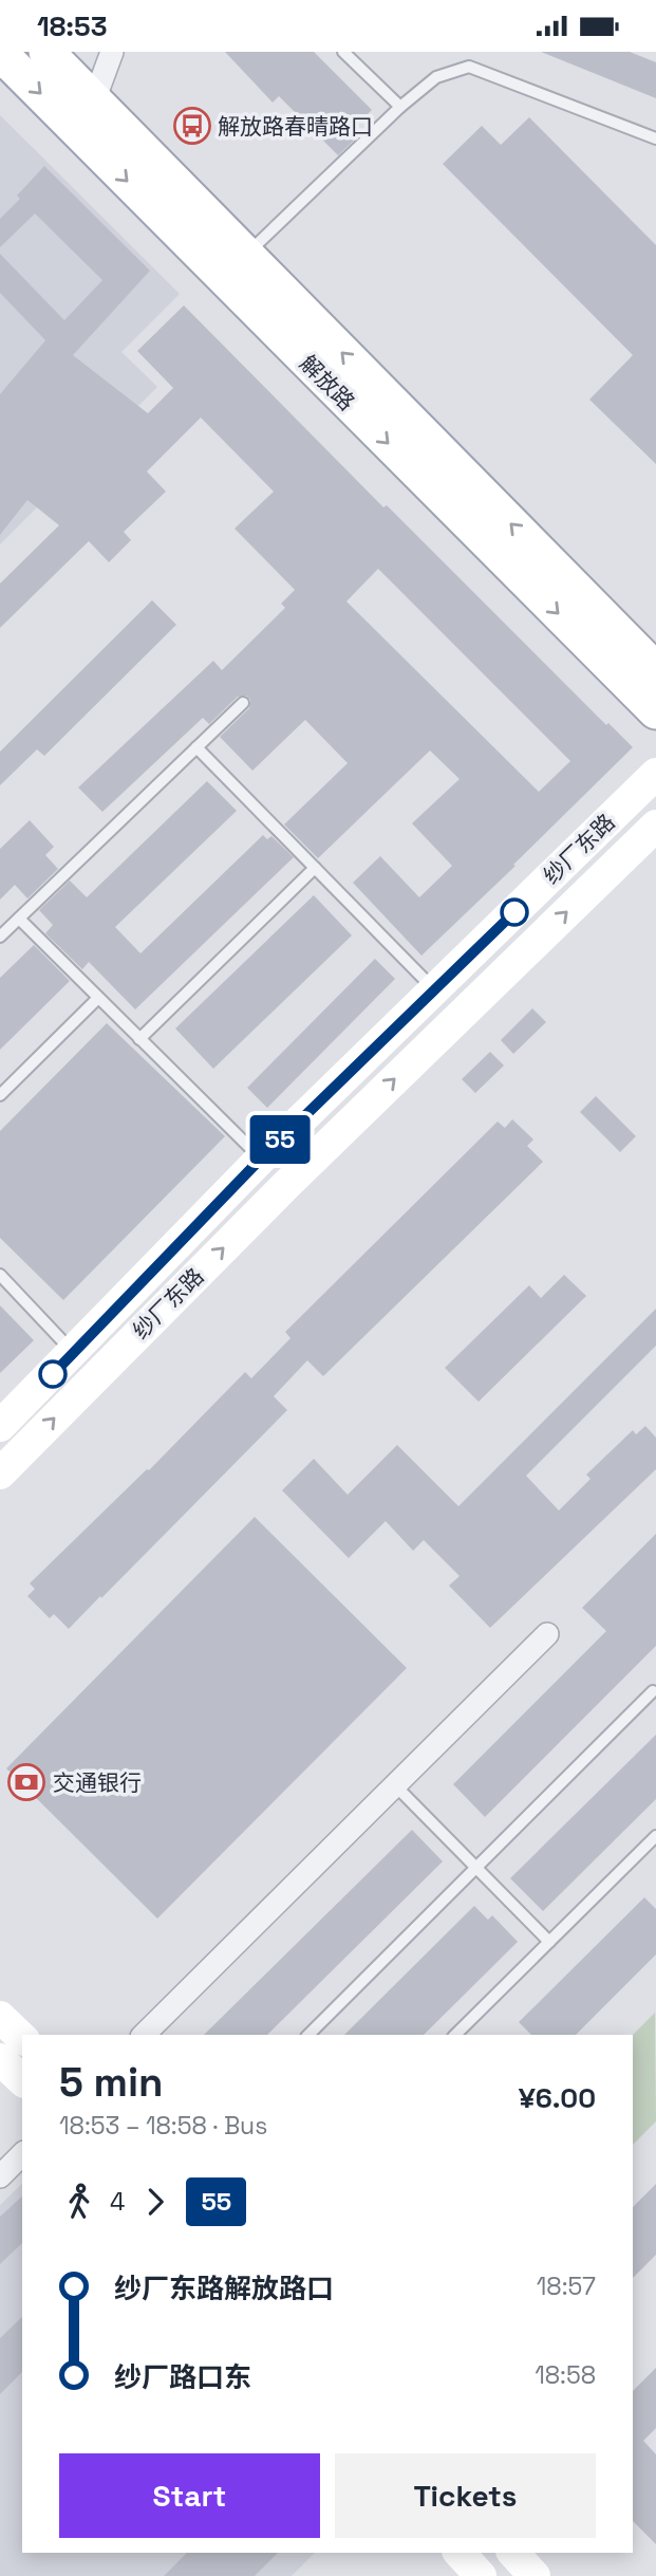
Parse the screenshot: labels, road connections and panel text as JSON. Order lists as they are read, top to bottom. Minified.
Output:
{"streets":{"main road":["解放路","纱厂东路"]},"places":{"bus stop":["解放路春晴路口"],"bank":["交通银行"]},"lines":["bus line 55"],"page":{"status":"18:53","on_map":"55","heading":["5 min","18:53 – 18:58 · Bus","¥6.00"],"legs":["4","55"],"list":[{"name":"纱厂东路解放路口","value":"18:57"},{"name":"纱厂路口东","value":"18:58"}],"buttons":["Start","Tickets"]}}
